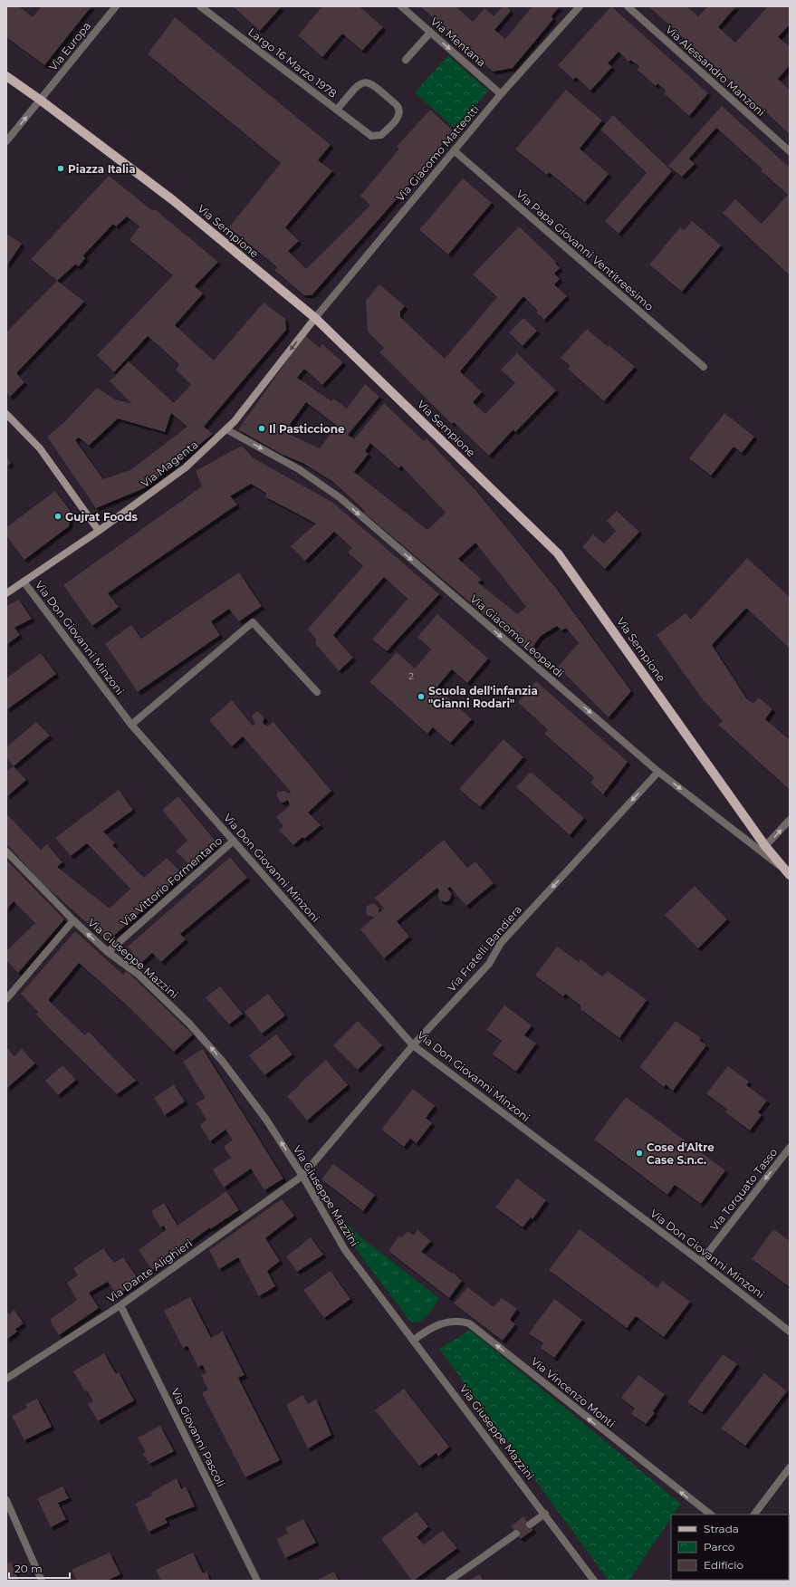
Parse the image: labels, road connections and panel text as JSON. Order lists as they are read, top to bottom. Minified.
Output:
{"streets":{"main road":["Via Sempione"],"street":["Via Mentana","Via Europa","Largo 16 Marzo 1978","Via Alessandro Manzoni","Via Giacomo Matteotti","Via Papa Giovanni Ventitreesimo","Via Magenta","Via Giacomo Leopardi","Via Don Giovanni Minzoni","Via Vittorio Formentano","Via Fratelli Bandiera","Via Giuseppe Mazzini","Via Torquato Tasso","Via Dante Alighieri","Via Vincenzo Monti","Via Giovanni Pascoli"]},"crossings":[["Via Mentana","Via Giacomo Matteotti"],["Via Europa","Via Sempione"],["Via Giacomo Matteotti","Via Sempione"],["Via Giacomo Matteotti","Via Papa Giovanni Ventitreesimo"],["Via Giacomo Matteotti","Via Magenta"],["Via Sempione","Via Magenta"],["Via Sempione","Via Giacomo Leopardi"],["Via Magenta","Via Giacomo Leopardi"],["Via Magenta","Via Don Giovanni Minzoni"],["Via Giacomo Leopardi","Via Fratelli Bandiera"],["Via Don Giovanni Minzoni","Via Vittorio Formentano"],["Via Don Giovanni Minzoni","Via Fratelli Bandiera"],["Via Don Giovanni Minzoni","Via Torquato Tasso"],["Via Vittorio Formentano","Via Giuseppe Mazzini"],["Via Fratelli Bandiera","Via Giuseppe Mazzini"],["Via Fratelli Bandiera","Via Dante Alighieri"],["Via Giuseppe Mazzini","Via Dante Alighieri"],["Via Giuseppe Mazzini","Via Vincenzo Monti"],["Via Dante Alighieri","Via Giovanni Pascoli"]],"one_way":["Via Mentana","Via Giacomo Leopardi","Via Fratelli Bandiera","Via Giuseppe Mazzini","Via Torquato Tasso","Via Vincenzo Monti"],"places":["Piazza Italia","Il Pasticcione","Gujrat Foods","Scuola dell'infanzia \"Gianni Rodari\"","Cose d'Altre Case S.n.c."],"house_numbers":["2"],"legend":["Strada","Parco","Edificio"],"scale_bar":"20 m"}
